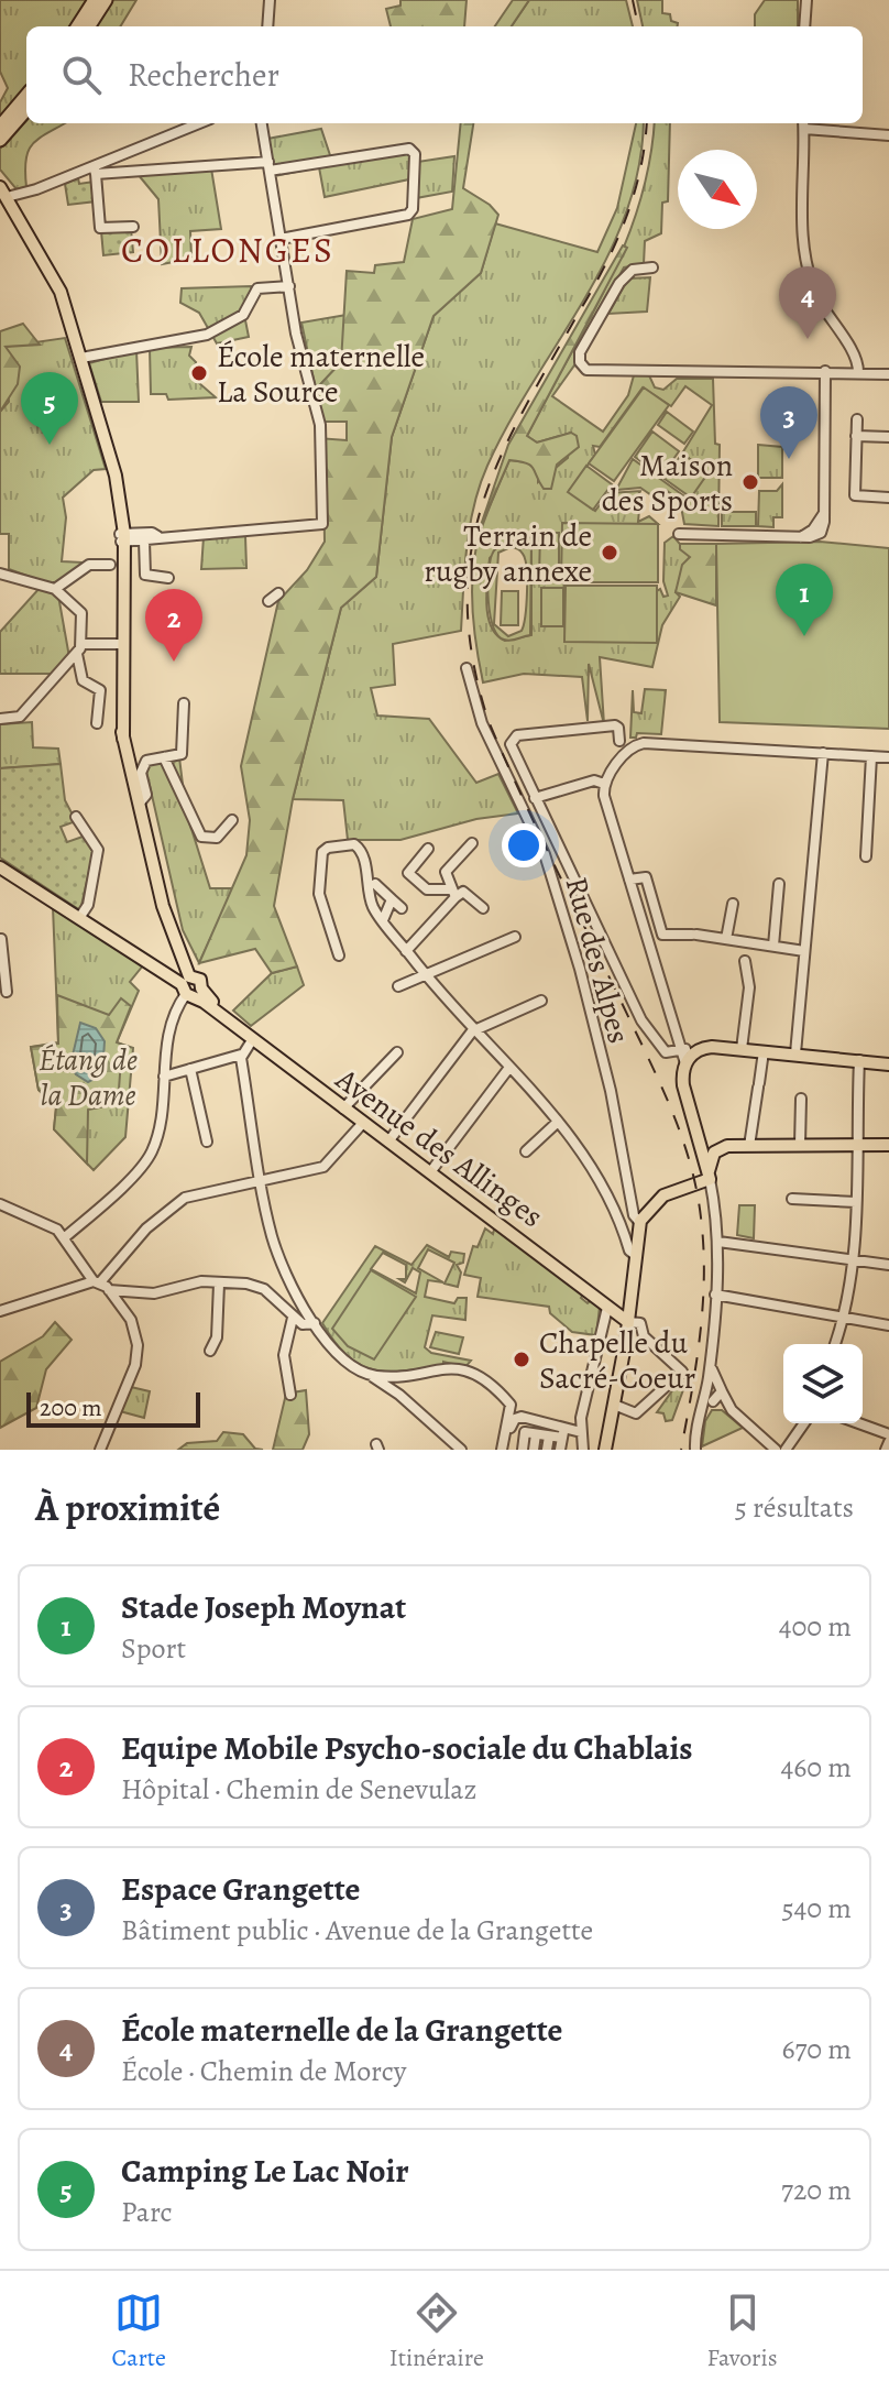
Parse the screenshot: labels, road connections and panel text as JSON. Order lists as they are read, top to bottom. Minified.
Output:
{"streets":{"main road":["Avenue des Allinges"],"street":["Rue des Alpes"]},"districts":["COLLONGES"],"parks":["Étang de la Dame"],"places":["École maternelle La Source","Maison des Sports","Terrain de rugby annexe","Chapelle du Sacré-Coeur"],"scale_bar":"200 m","north":"bottom right","page":{"search":"Rechercher","pins":["4","5","3","1","2"],"scale":"200 m","heading":["À proximité","5 résultats"],"list":[{"mark":"1","name":"Stade Joseph Moynat","note":"Sport","value":"400 m"},{"mark":"2","name":"Equipe Mobile Psycho-sociale du Chablais","note":"Hôpital · Chemin de Senevulaz","value":"460 m"},{"mark":"3","name":"Espace Grangette","note":"Bâtiment public · Avenue de la Grangette","value":"540 m"},{"mark":"4","name":"École maternelle de la Grangette","note":"École · Chemin de Morcy","value":"670 m"},{"mark":"5","name":"Camping Le Lac Noir","note":"Parc","value":"720 m"}],"nav":["Carte","Itinéraire","Favoris"]}}
